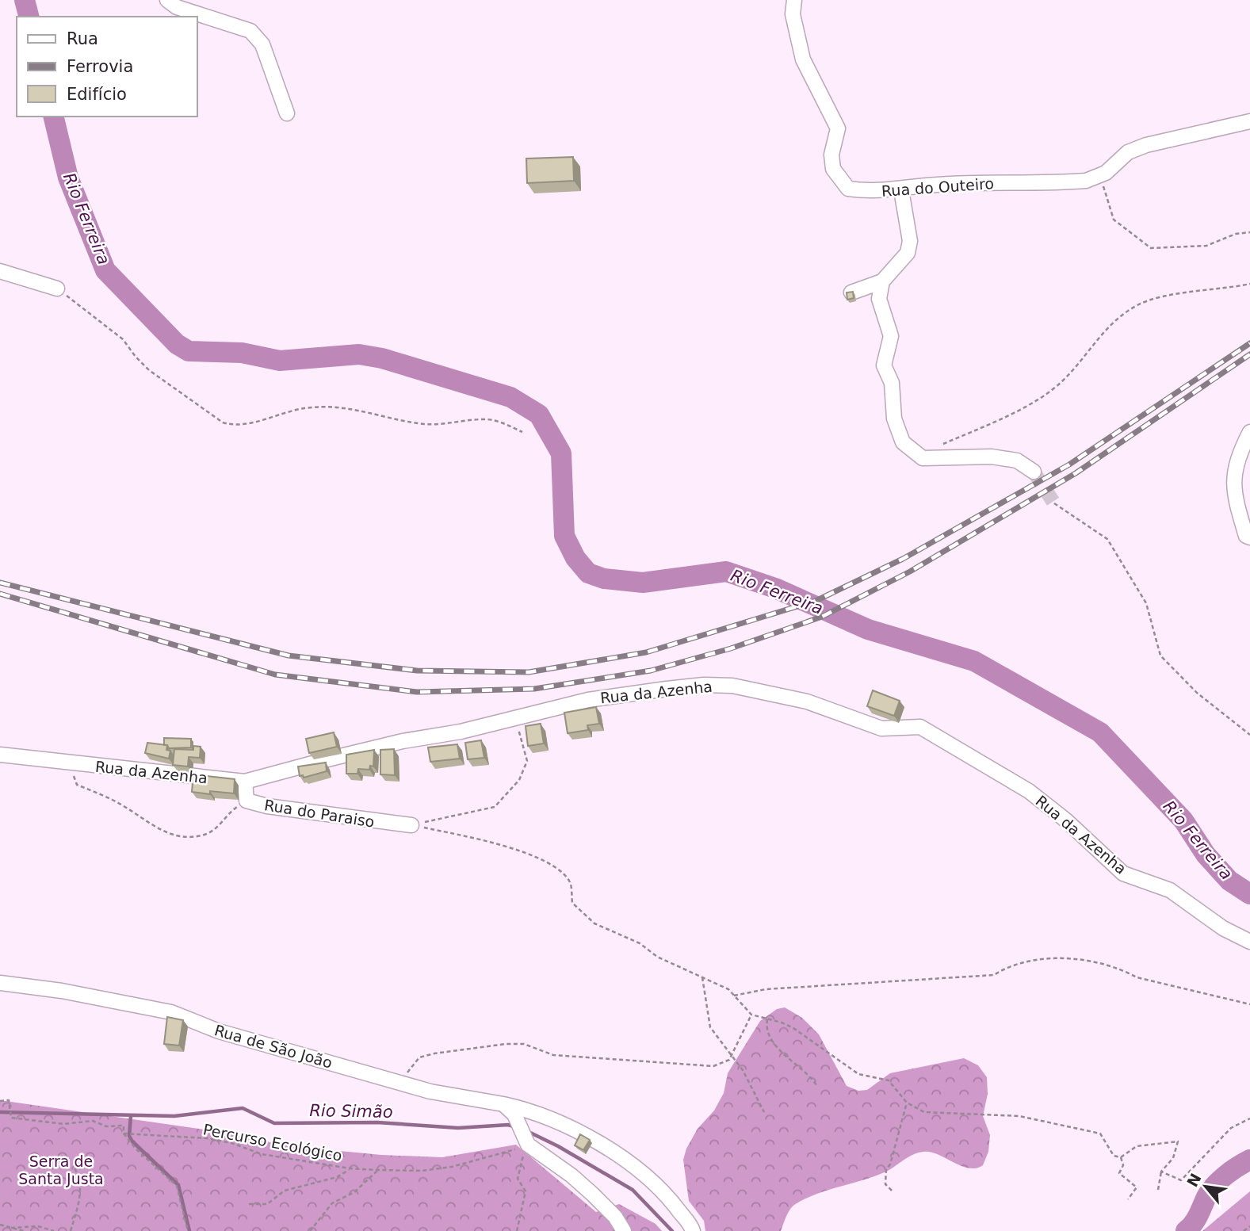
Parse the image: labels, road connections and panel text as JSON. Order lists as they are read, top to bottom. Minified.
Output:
{"streets":{"street":["Rua do Outeiro","Rua da Azenha","Rua do Paraiso","Rua de São João"],"path":["Percurso Ecológico"]},"crossings":[["Rua da Azenha","Rua do Paraiso"]],"water":["Rio Ferreira","Rio Simão"],"parks":["Serra de Santa Justa"],"legend":["Rua","Ferrovia","Edifício"],"north":"top left"}
